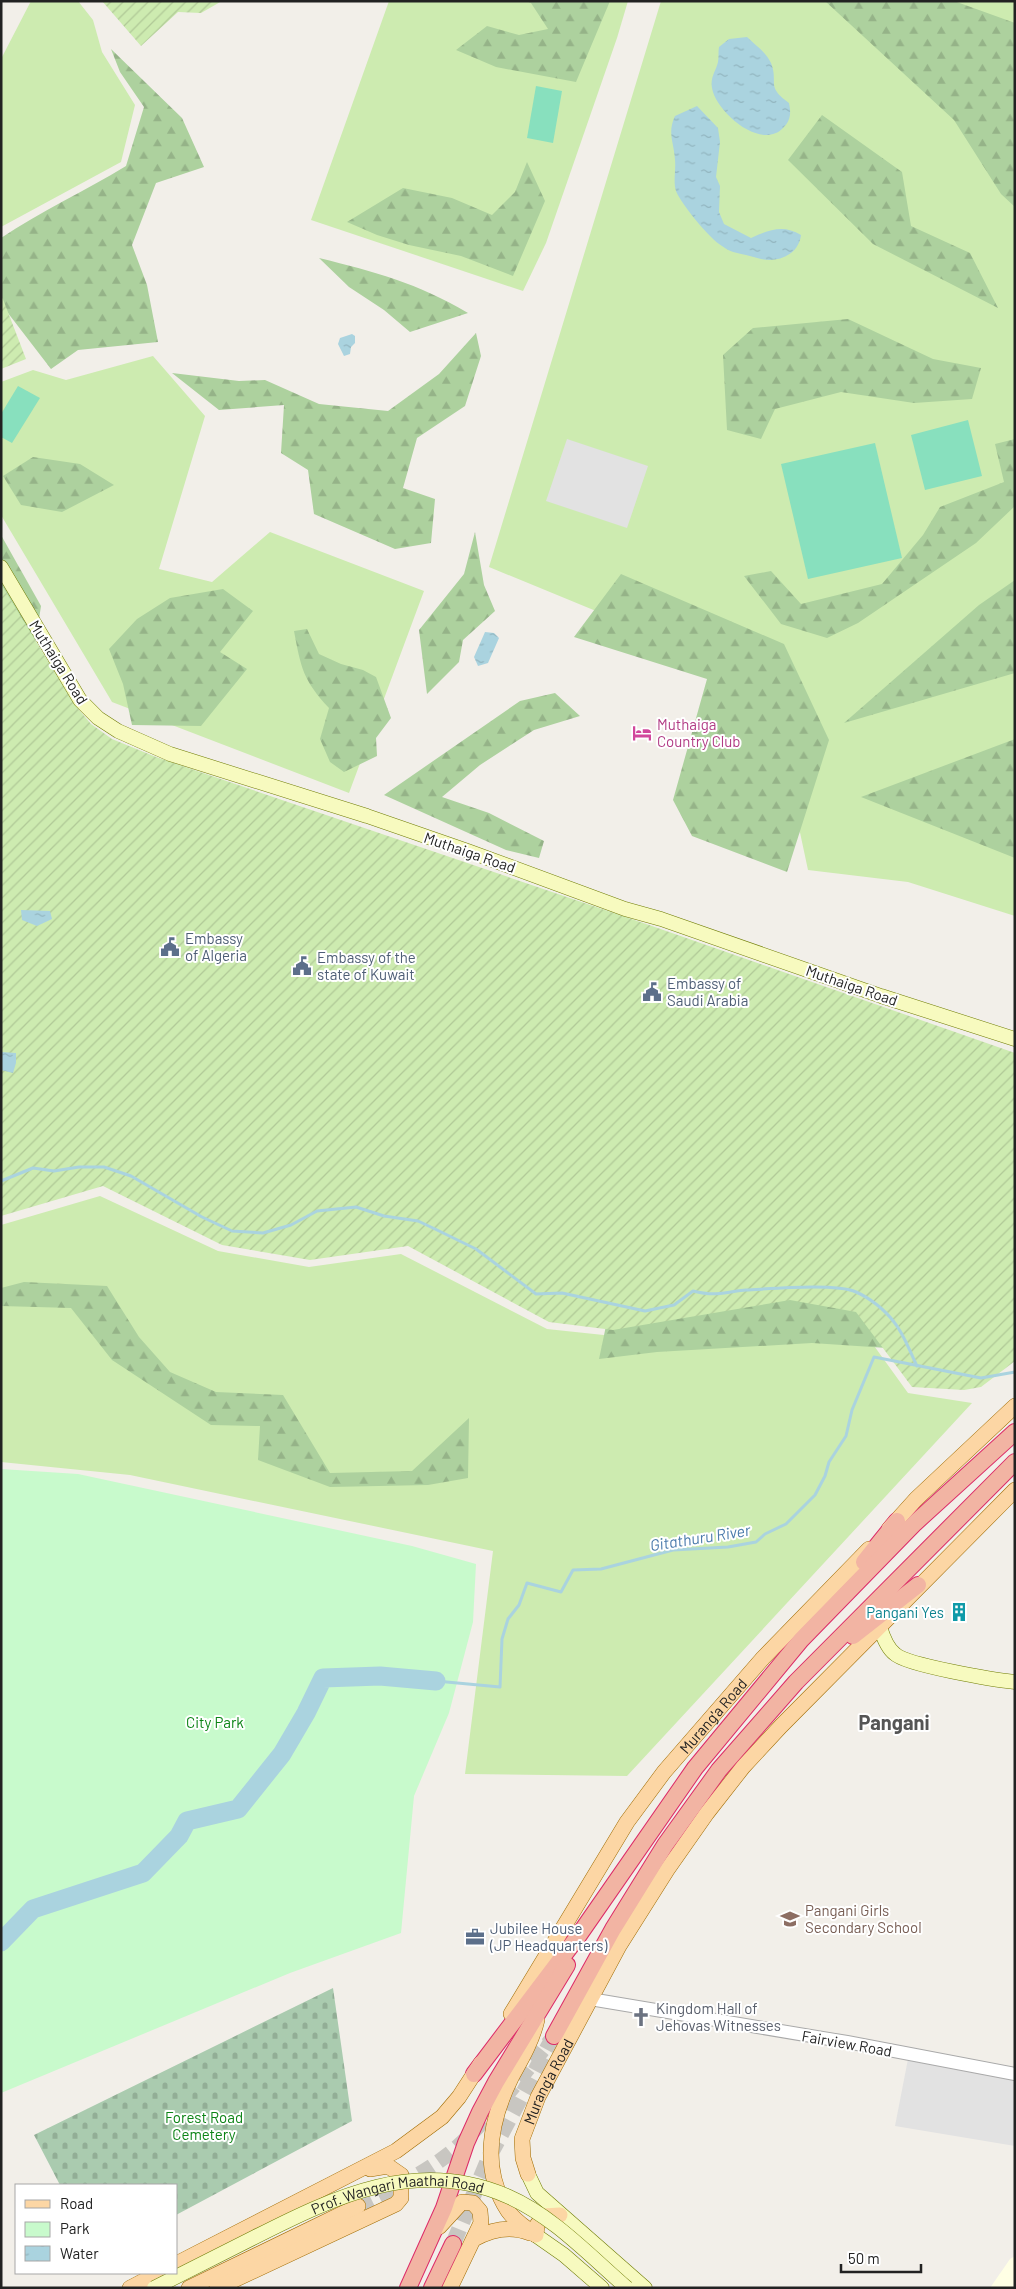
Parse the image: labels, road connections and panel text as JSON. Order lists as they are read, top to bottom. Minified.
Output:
{"streets":{"highway":["Murang'a Road","Prof. Wangari Maathai Road"],"main road":["Muthaiga Road"],"street":["Fairview Road"]},"crossings":[["Murang'a Road","Fairview Road"],["Murang'a Road","Prof. Wangari Maathai Road"]],"districts":["Pangani"],"water":["Gitathuru River"],"parks":["City Park","Forest Road Cemetery"],"places":{"hotel":["Muthaiga Country Club"],"public building":["Embassy of Algeria","Embassy of the state of Kuwait","Embassy of Saudi Arabia"],"building":["Pangani Yes"],"school or university":["Pangani Girls Secondary School"],"office":["Jubilee House (JP Headquarters)"],"church":["Kingdom Hall of Jehovas Witnesses"]},"legend":["Road","Park","Water"],"scale_bar":"50 m"}
